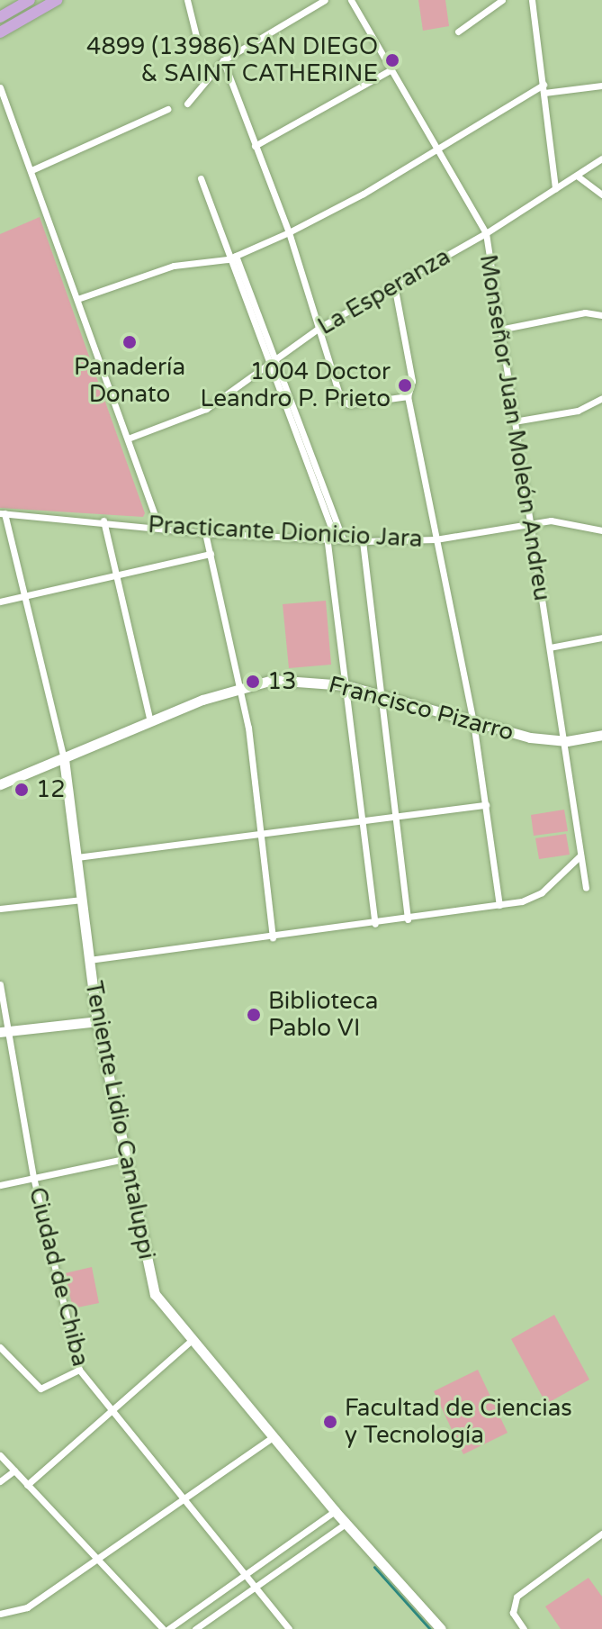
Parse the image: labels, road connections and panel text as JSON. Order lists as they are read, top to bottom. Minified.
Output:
{"streets":{"street":["La Esperanza","Monseñor Juan Moleón Andreu","Practicante Dionicio Jara","Francisco Pizarro","Teniente Lidio Cantaluppi","Ciudad de Chiba"]},"crossings":[["La Esperanza","Monseñor Juan Moleón Andreu"],["Monseñor Juan Moleón Andreu","Practicante Dionicio Jara"],["Monseñor Juan Moleón Andreu","Francisco Pizarro"],["Practicante Dionicio Jara","Teniente Lidio Cantaluppi"],["Francisco Pizarro","Teniente Lidio Cantaluppi"]],"places":["4899 (13986) SAN DIEGO & SAINT CATHERINE","Panadería Donato","1004 Doctor Leandro P. Prieto","13","12","Biblioteca Pablo VI","Facultad de Ciencias y Tecnología"]}
